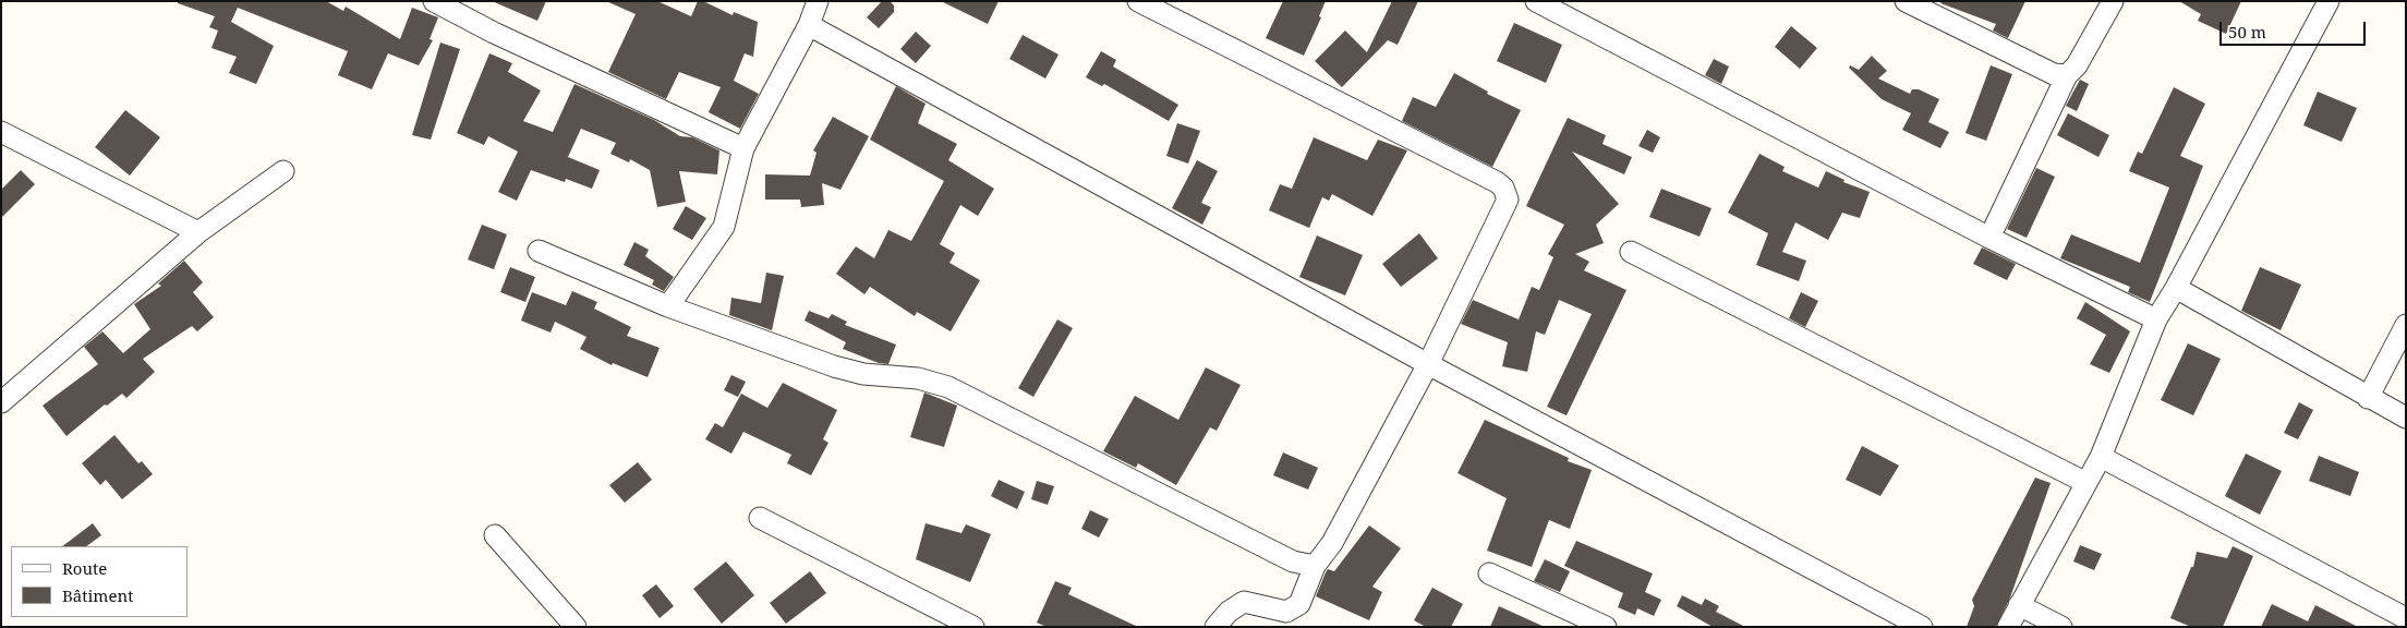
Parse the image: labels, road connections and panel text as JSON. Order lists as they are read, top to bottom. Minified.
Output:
{"legend":["Route","Bâtiment"],"scale_bar":"50 m"}
